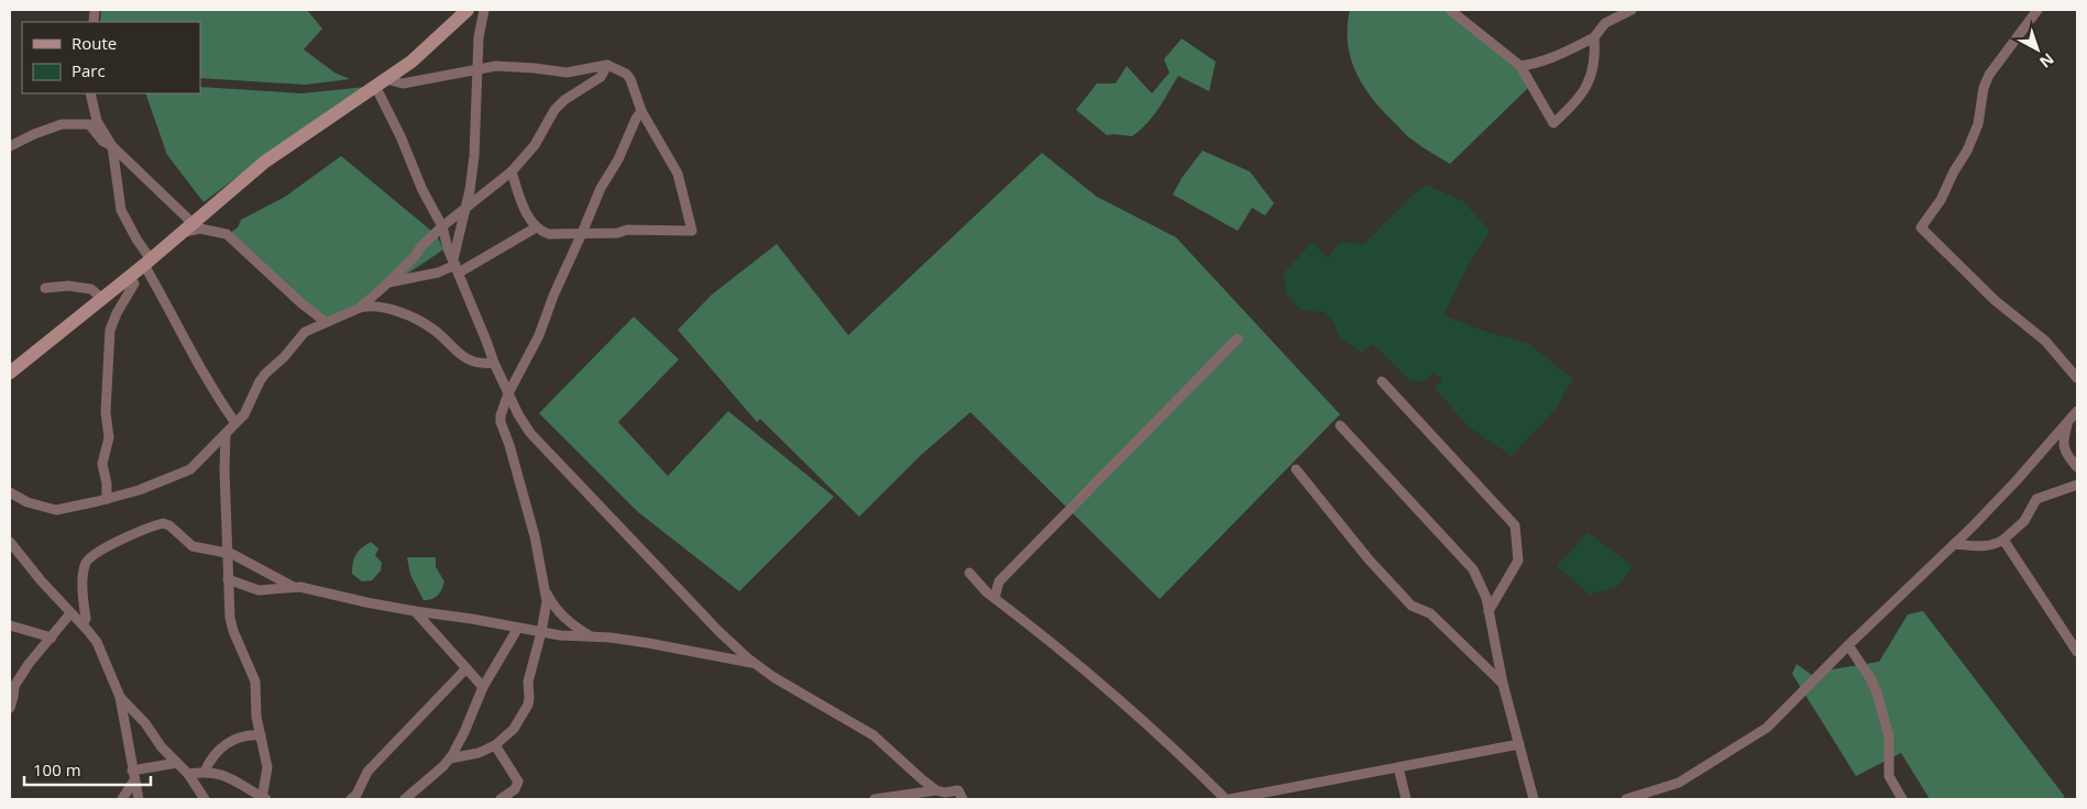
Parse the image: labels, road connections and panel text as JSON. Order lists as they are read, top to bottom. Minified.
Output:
{"legend":["Route","Parc"],"scale_bar":"100 m","north":"bottom right"}
